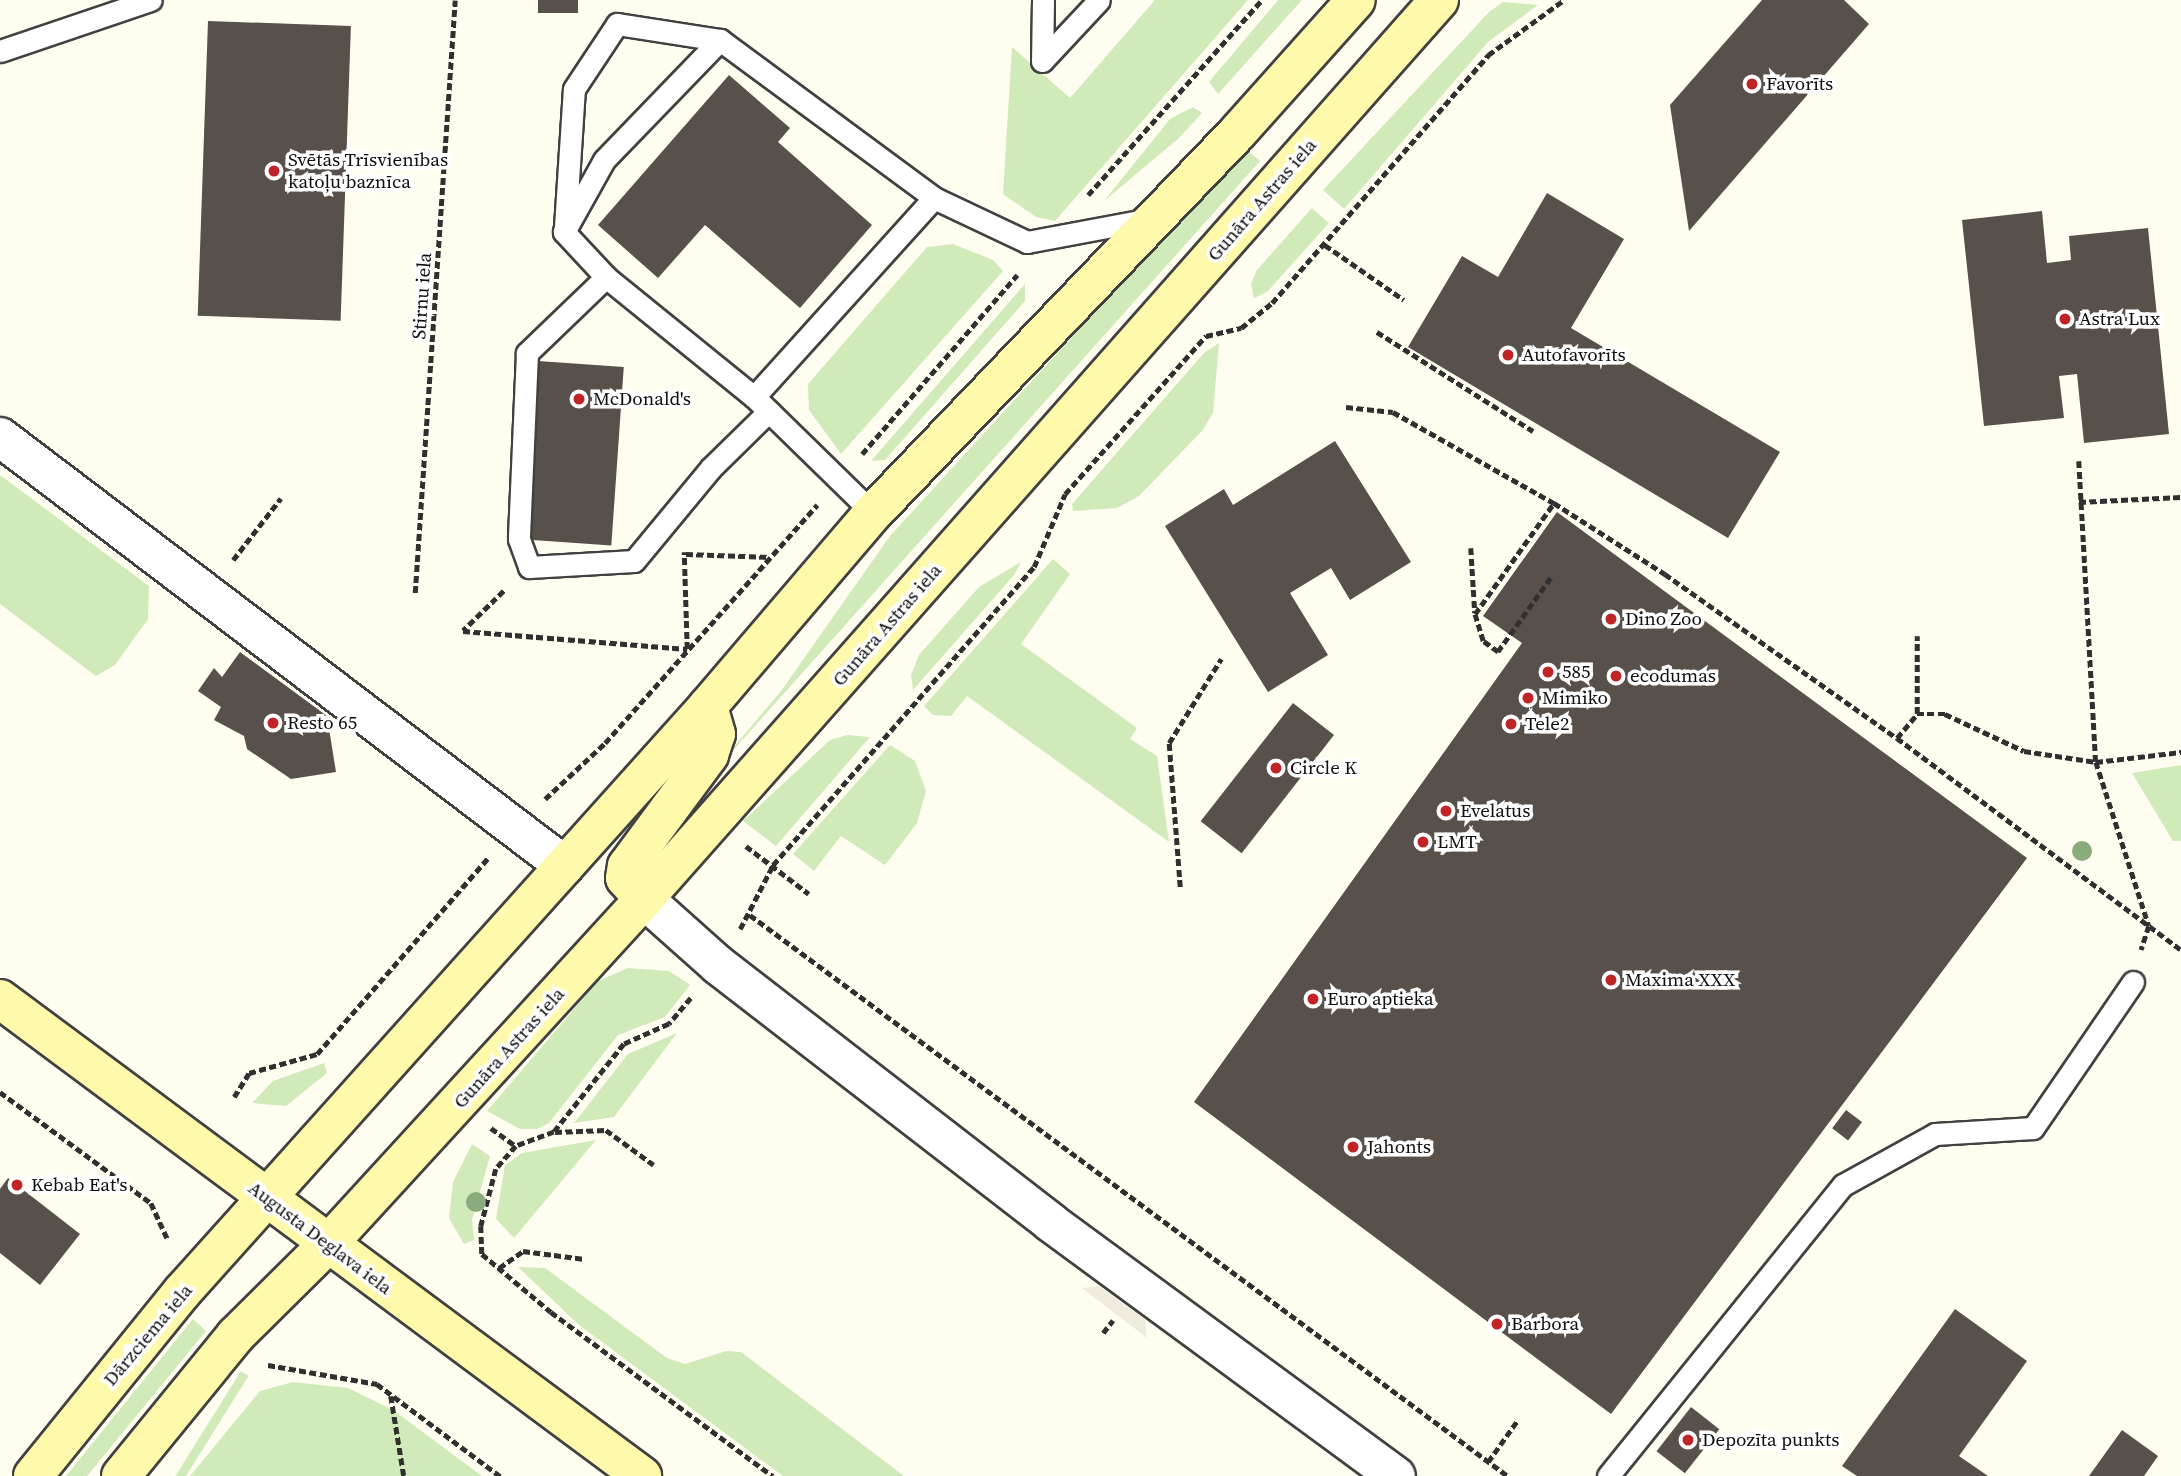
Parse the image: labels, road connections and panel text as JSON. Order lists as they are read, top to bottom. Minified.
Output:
{"streets":{"main road":["Gunāra Astras iela","Augusta Deglava iela","Dārzciema iela"],"path":["Stirnu iela"]},"crossings":[["Gunāra Astras iela","Augusta Deglava iela"],["Augusta Deglava iela","Dārzciema iela"]],"places":["Favorīts","Svētās Trīsvienības katoļu baznīca","Astra Lux","Autofavorīts","McDonald's","Dino Zoo","585","ecodumas","Mimiko","Resto 65","Tele2","Circle K","Evelatus","LMT","Maxima XXX","Euro aptieka","Jahonts","Kebab Eat's","Barbora","Depozīta punkts"]}
